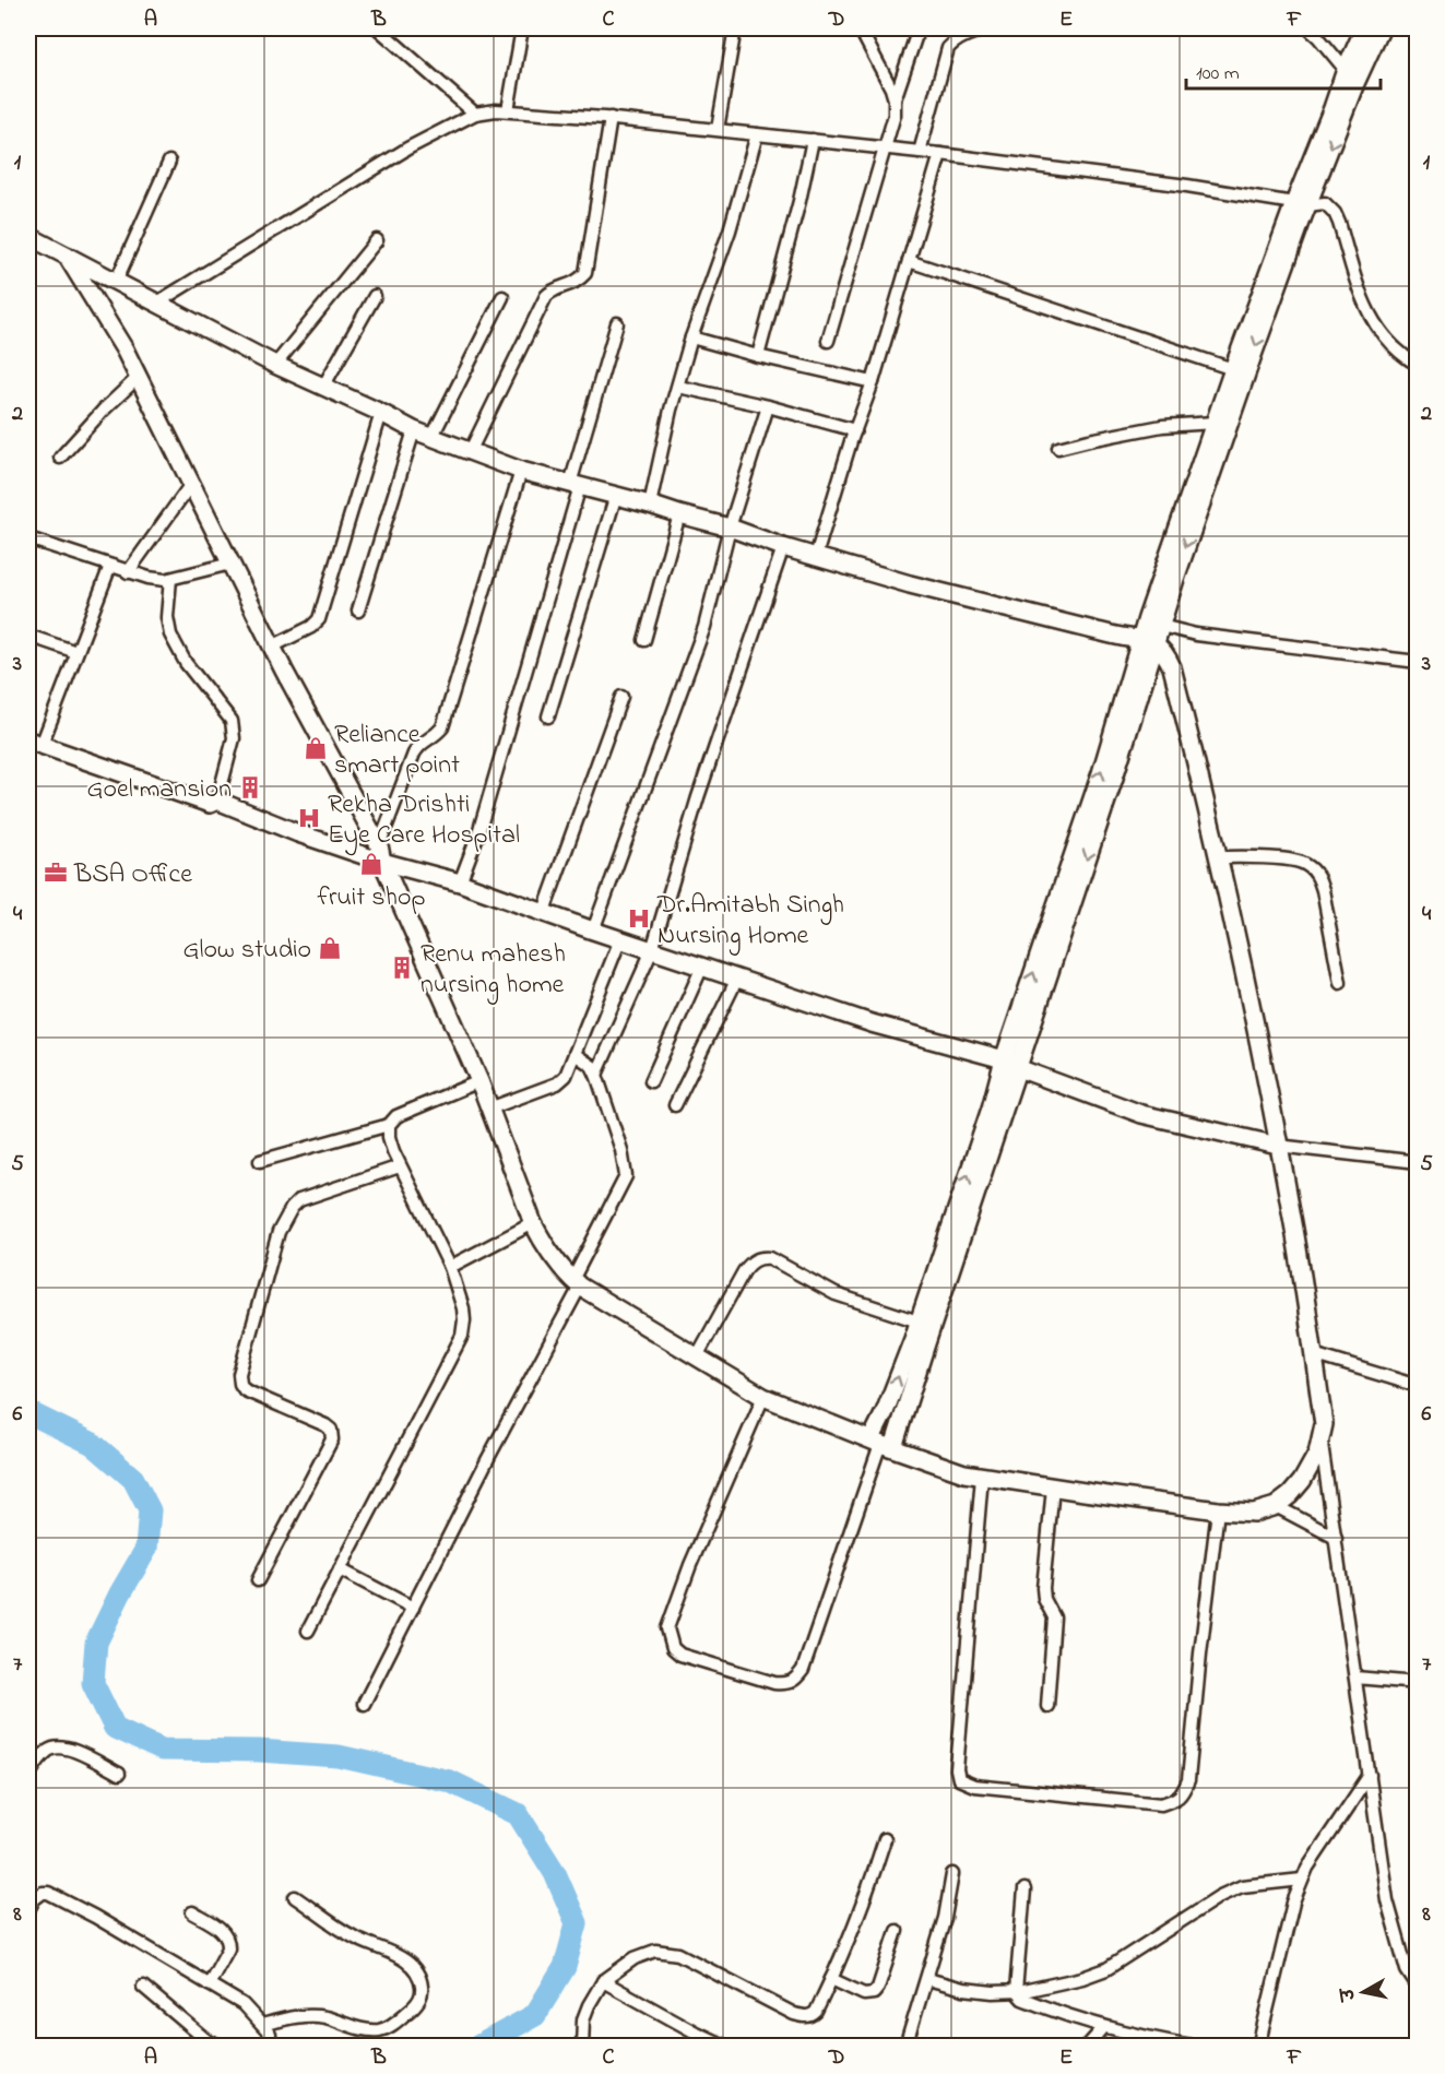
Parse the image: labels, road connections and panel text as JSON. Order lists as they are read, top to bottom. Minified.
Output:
{"places":{"shop":["Reliance smart point","fruit shop","Glow studio"],"building":["Goel mansion","Renu mahesh nursing home"],"hospital":["Rekha Drishti Eye Care Hospital","Dr.Amitabh Singh Nursing Home"],"office":["BSA Office"]},"scale_bar":"100 m","north":"left","grid":{"columns":["A","B","C","D","E","F"],"rows":["1","2","3","4","5","6","7","8"]}}
